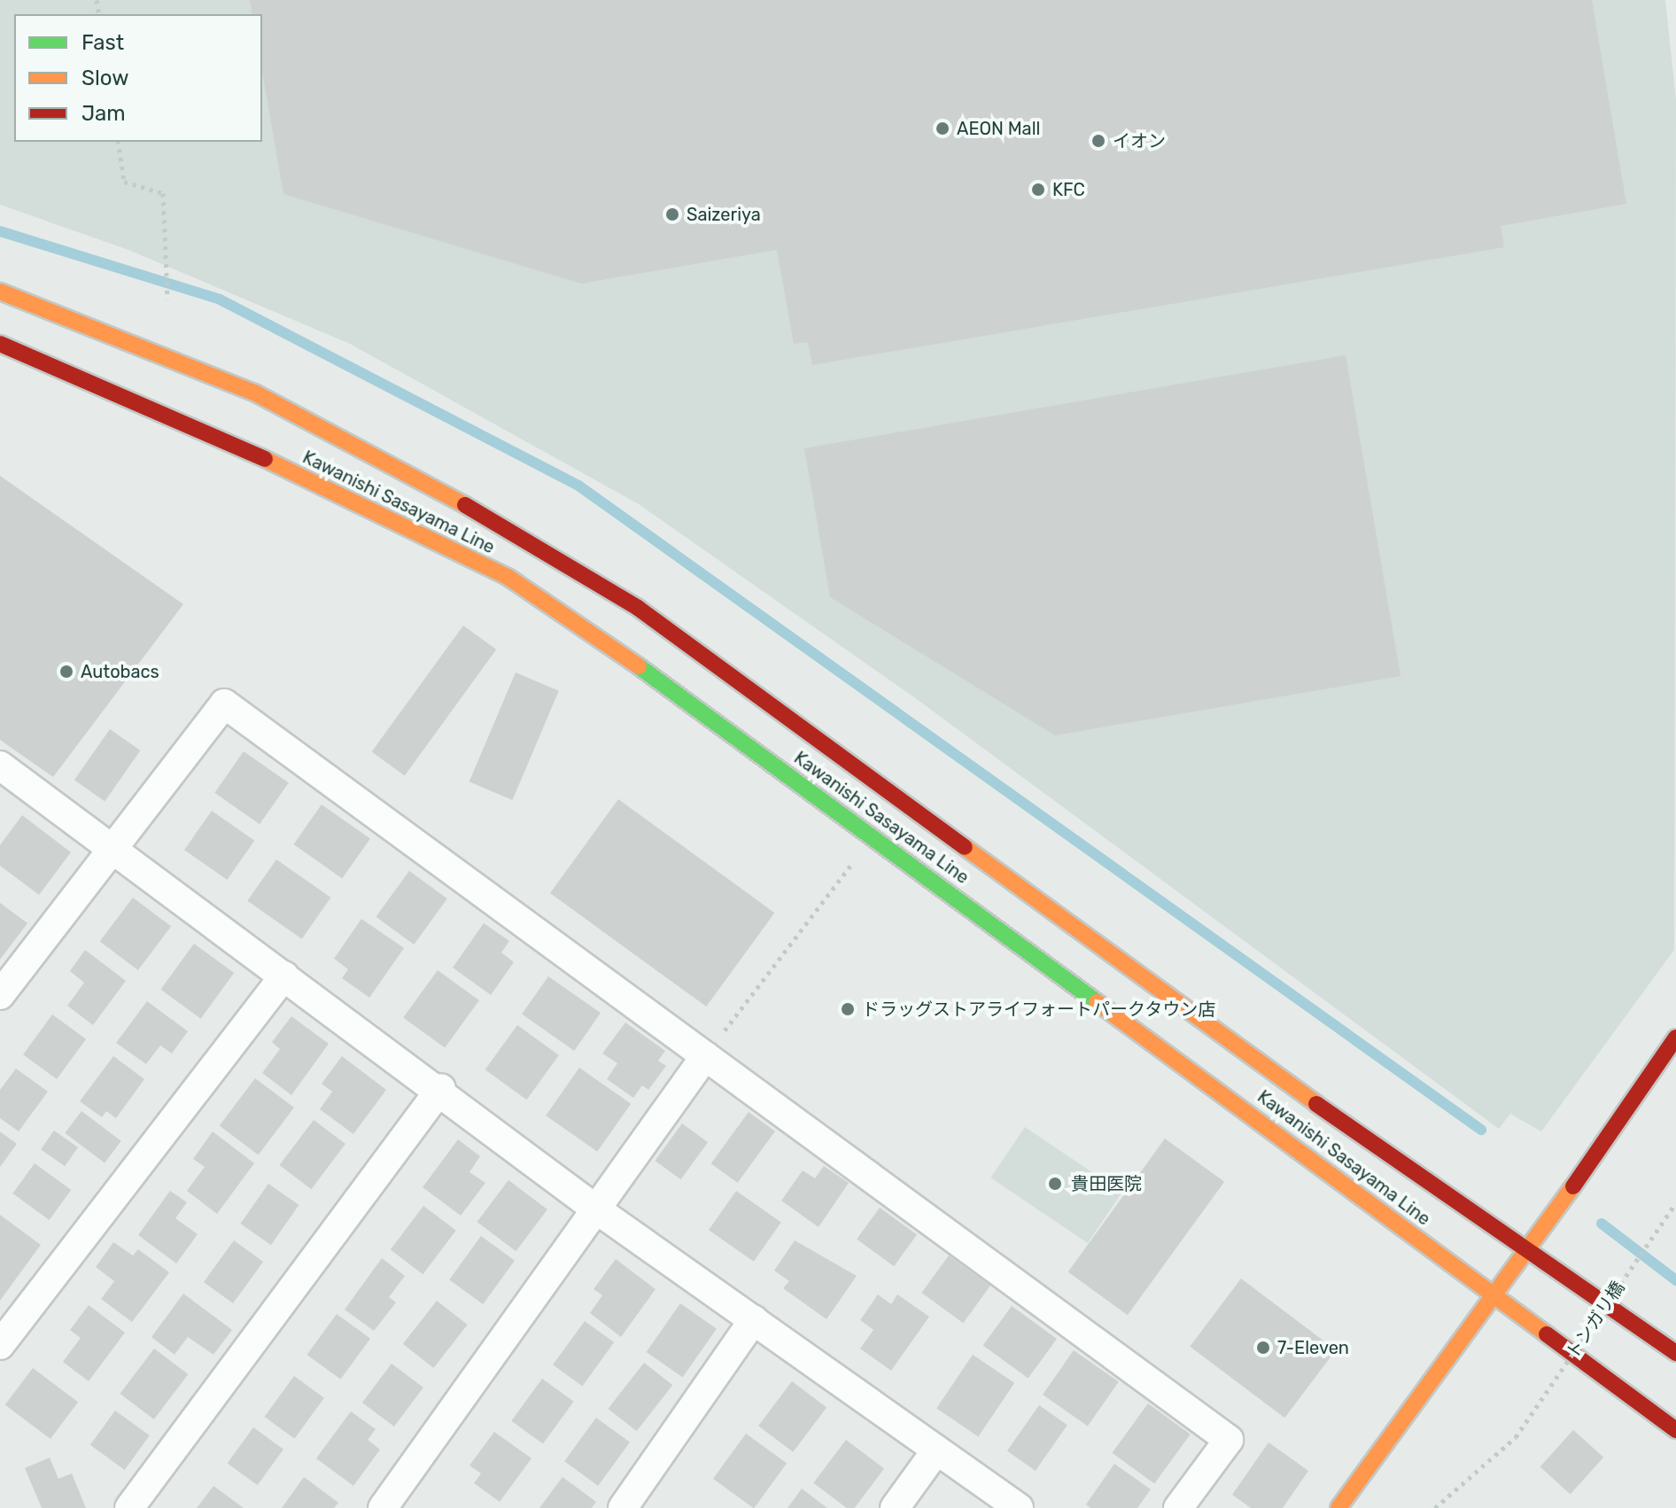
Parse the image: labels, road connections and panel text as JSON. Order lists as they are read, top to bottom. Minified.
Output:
{"streets":{"main road":["Kawanishi Sasayama Line"],"path":["トンガリ橋"]},"places":["AEON Mall","イオン","KFC","Saizeriya","Autobacs","ドラッグストアライフォートパークタウン店","貴田医院","7-Eleven"],"legend":["Fast","Slow","Jam"]}
